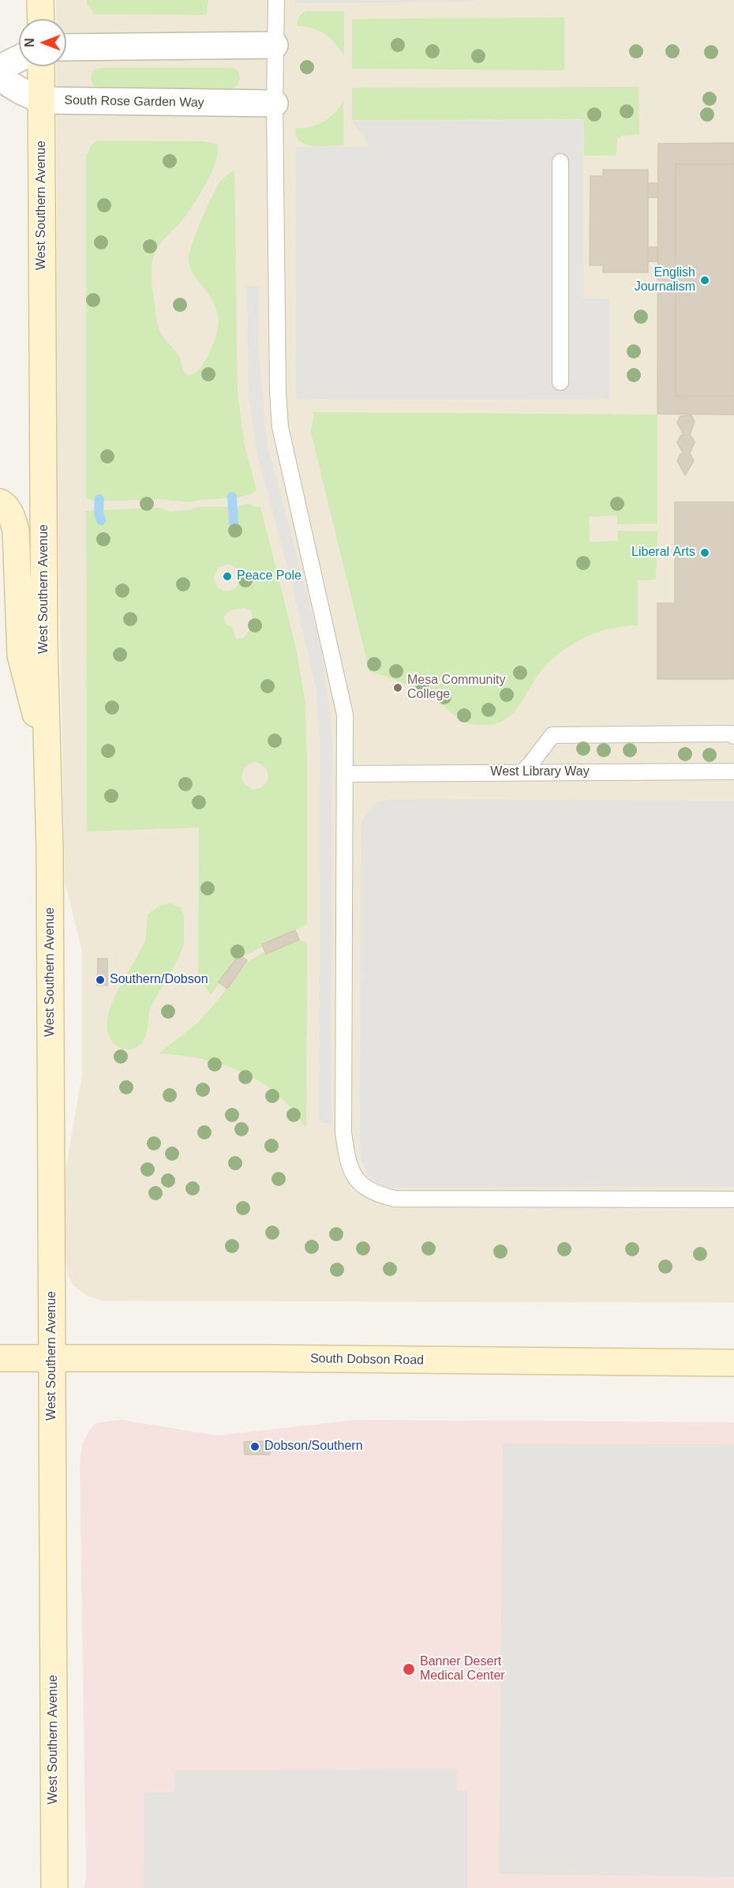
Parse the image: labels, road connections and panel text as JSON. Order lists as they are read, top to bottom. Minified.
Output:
{"streets":{"main road":["West Southern Avenue","South Dobson Road"],"street":["South Rose Garden Way"],"lane":["West Library Way"]},"crossings":[["South Rose Garden Way","West Southern Avenue"],["West Southern Avenue","South Dobson Road"]],"places":["English Journalism","Liberal Arts","Peace Pole","Mesa Community College","Southern/Dobson","Dobson/Southern","Banner Desert Medical Center"],"north":"left"}
